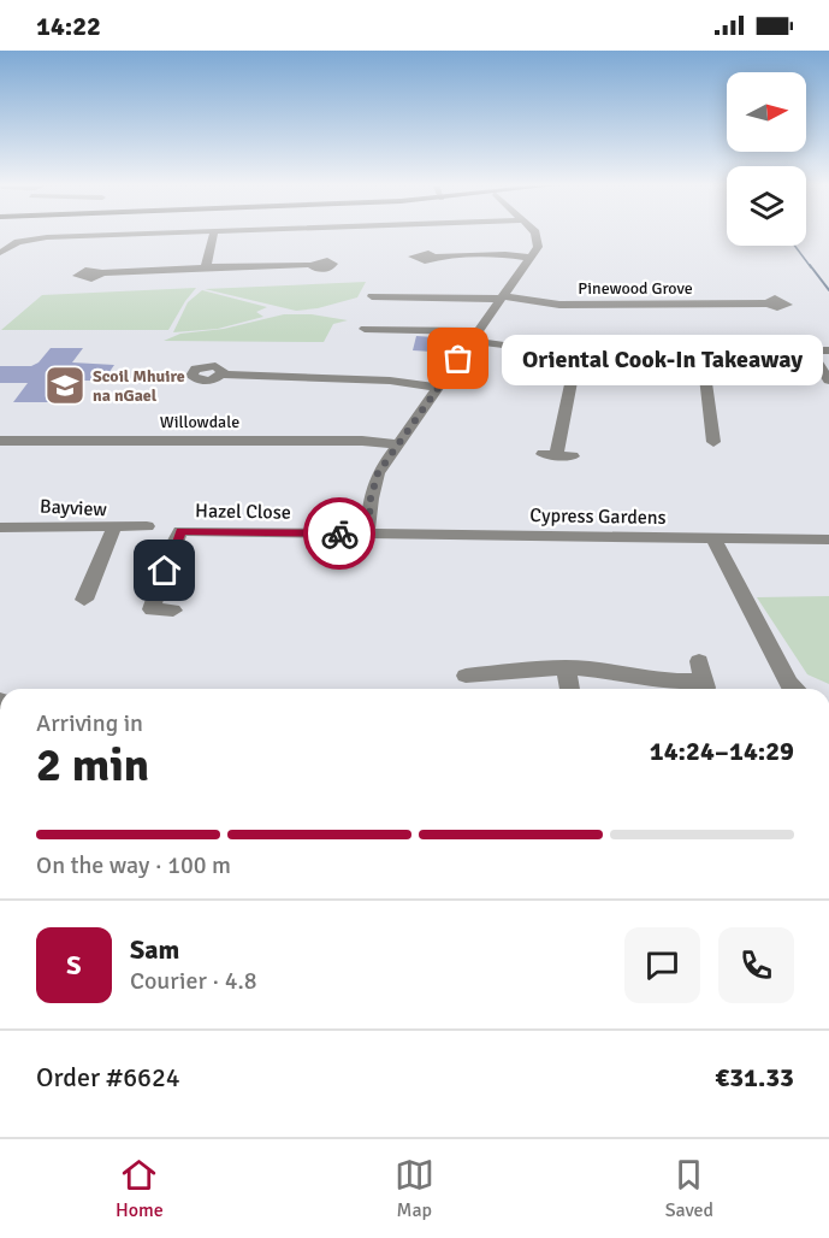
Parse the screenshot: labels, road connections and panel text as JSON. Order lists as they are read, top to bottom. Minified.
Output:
{"streets":{"street":["Pinewood Grove","Willowdale","Bayview","Hazel Close","Cypress Gardens"]},"crossings":[["Hazel Close","Cypress Gardens"]],"places":{"other":["Oriental Cook-In Takeaway"],"school or university":["Scoil Mhuire na nGael"]},"north":"right","page":{"status":"14:22","bubble":"Oriental Cook-In Takeaway","heading":["2 min","Arriving in","14:24–14:29"],"panel":["Sam","Courier · 4.8","Order #6624","€31.33"],"bar":"On the way · 100 m","round":"S","tabs":["Home","Map","Saved"]}}
